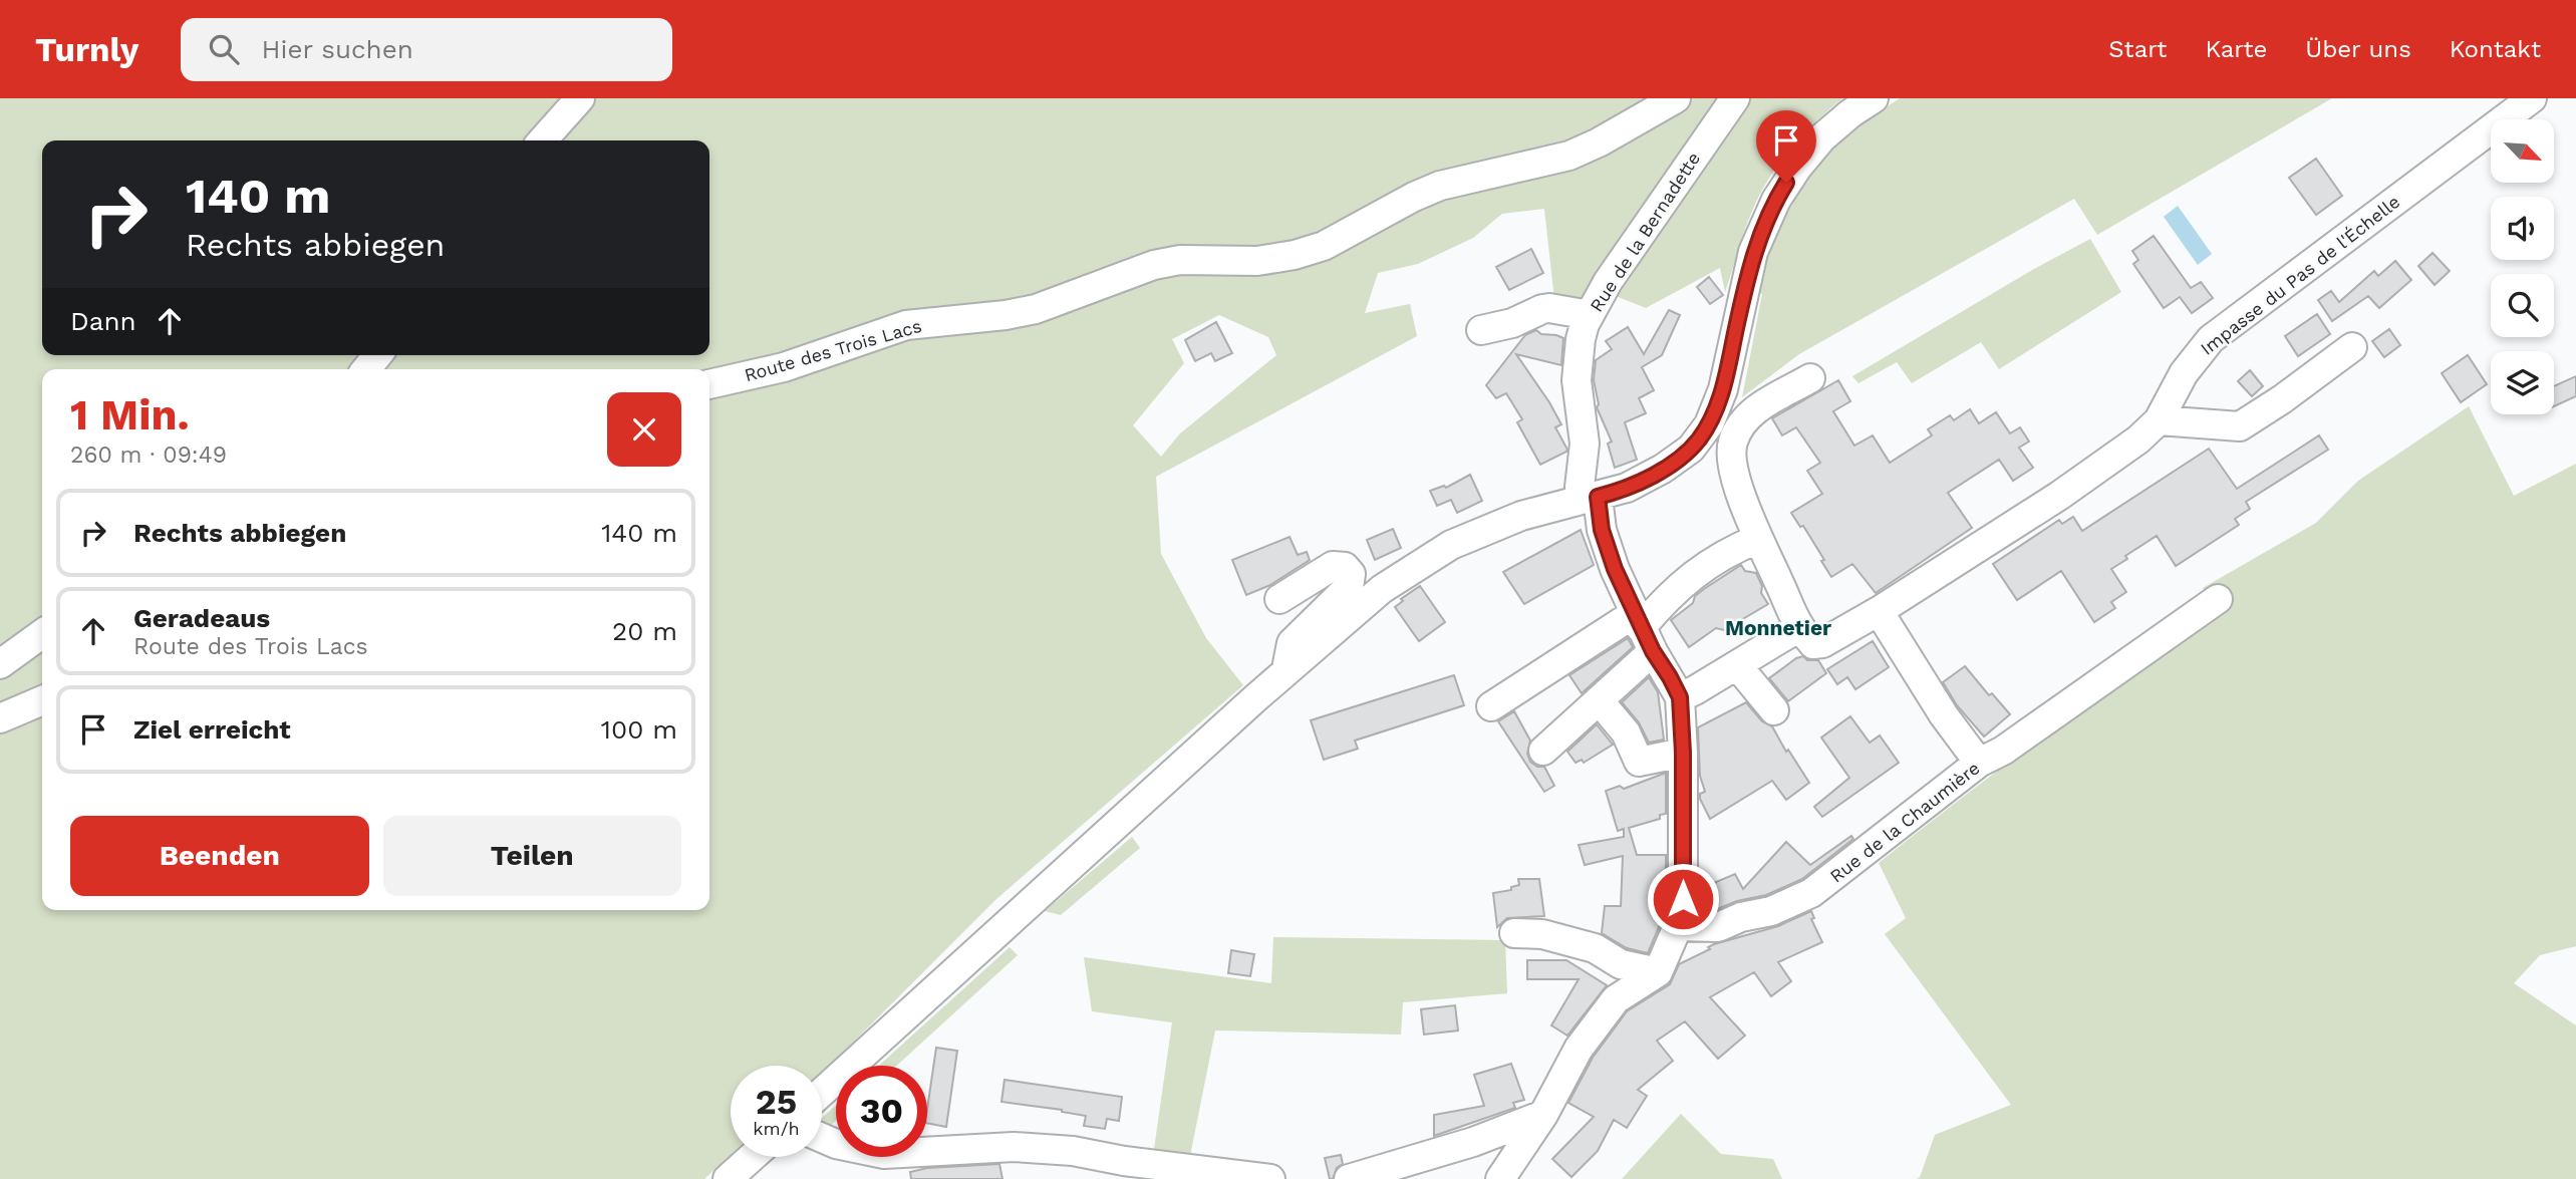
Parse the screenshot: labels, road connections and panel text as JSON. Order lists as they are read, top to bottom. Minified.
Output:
{"streets":{"street":["Rue de la Bernadette","Impasse du Pas de l'Échelle","Route des Trois Lacs","Rue de la Chaumière"]},"districts":["Monnetier"],"north":"bottom right","page":{"header":"Turnly","search":"Hier suchen","nav":["Start","Karte","Über uns","Kontakt"],"turn":["140 m","Rechts abbiegen"],"then":"Dann","heading":["1 Min.","260 m · 09:49"],"list":[{"name":"Rechts abbiegen","value":"140 m"},{"name":"Geradeaus","note":"Route des Trois Lacs","value":"20 m"},{"name":"Ziel erreicht","value":"100 m"}],"buttons":["Beenden","Teilen"],"speed":"25 km/h","limit":"30"}}
